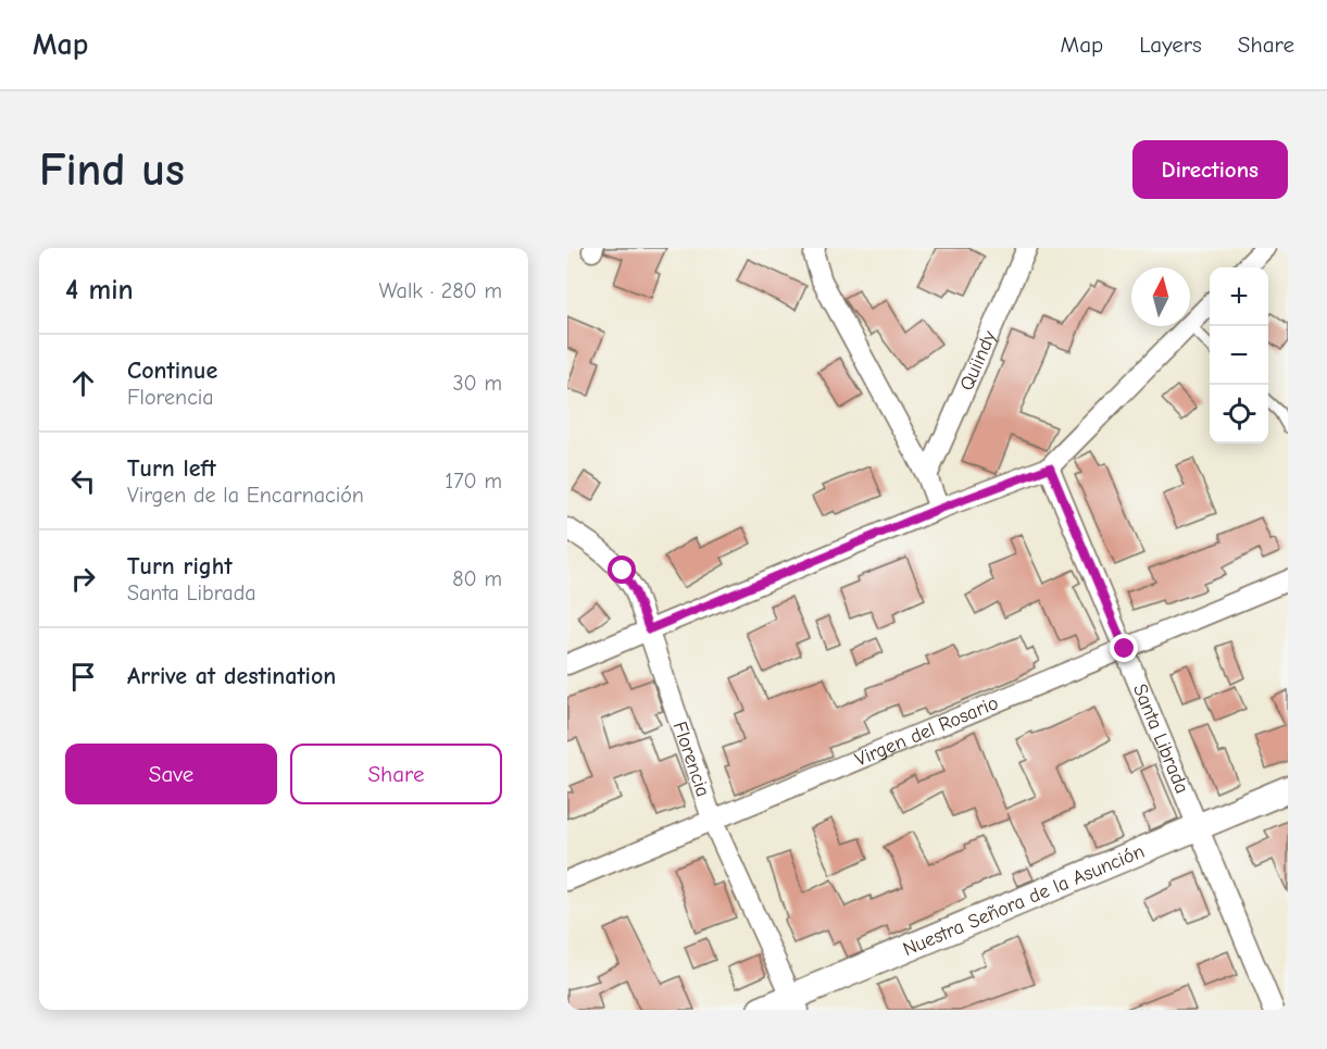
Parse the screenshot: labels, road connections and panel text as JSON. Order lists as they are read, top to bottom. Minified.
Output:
{"streets":{"street":["Quiindy","Virgen del Rosario","Santa Librada","Florencia","Nuestra Señora de la Asunción"]},"crossings":[["Virgen del Rosario","Santa Librada"],["Virgen del Rosario","Florencia"],["Santa Librada","Nuestra Señora de la Asunción"],["Florencia","Nuestra Señora de la Asunción"]],"north":"top","page":{"header":"Map","nav":["Map","Layers","Share"],"buttons":["Directions",["Save","Share"]],"title":"Find us","heading":["4 min","Walk · 280 m"],"map_buttons":["+","−"],"list":[["Continue","Florencia","30 m"],["Turn left","Virgen de la Encarnación","170 m"],["Turn right","Santa Librada","80 m"],"Arrive at destination"]}}
